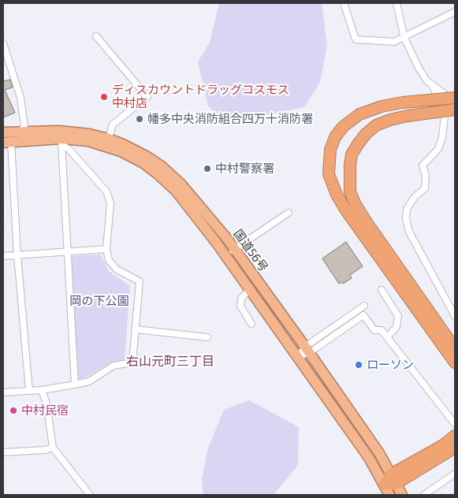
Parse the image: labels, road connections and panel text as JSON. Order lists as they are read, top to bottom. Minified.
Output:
{"streets":{"highway":["国道56号"]},"districts":["右山元町三丁目"],"parks":["岡の下公園"],"places":["ディスカウントドラッグコスモス 中村店","幡多中央消防組合四万十消防署","中村警察署","ローソン","中村民宿"]}
